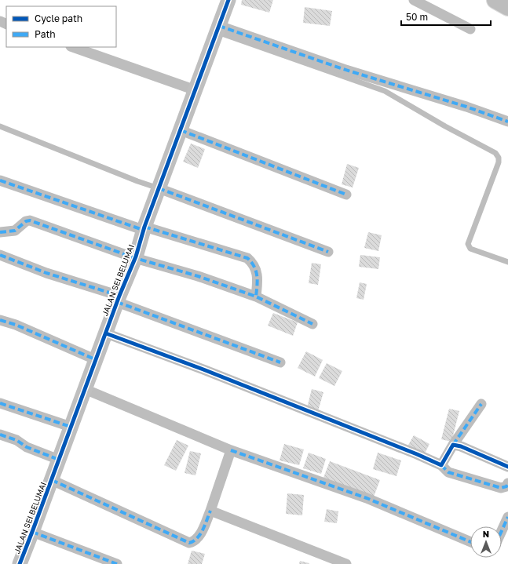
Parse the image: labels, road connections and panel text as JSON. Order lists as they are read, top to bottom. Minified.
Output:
{"streets":{"street":["JALAN SEI BELUMAI"]},"legend":["Cycle path","Path"],"scale_bar":"50 m","north":"top"}
